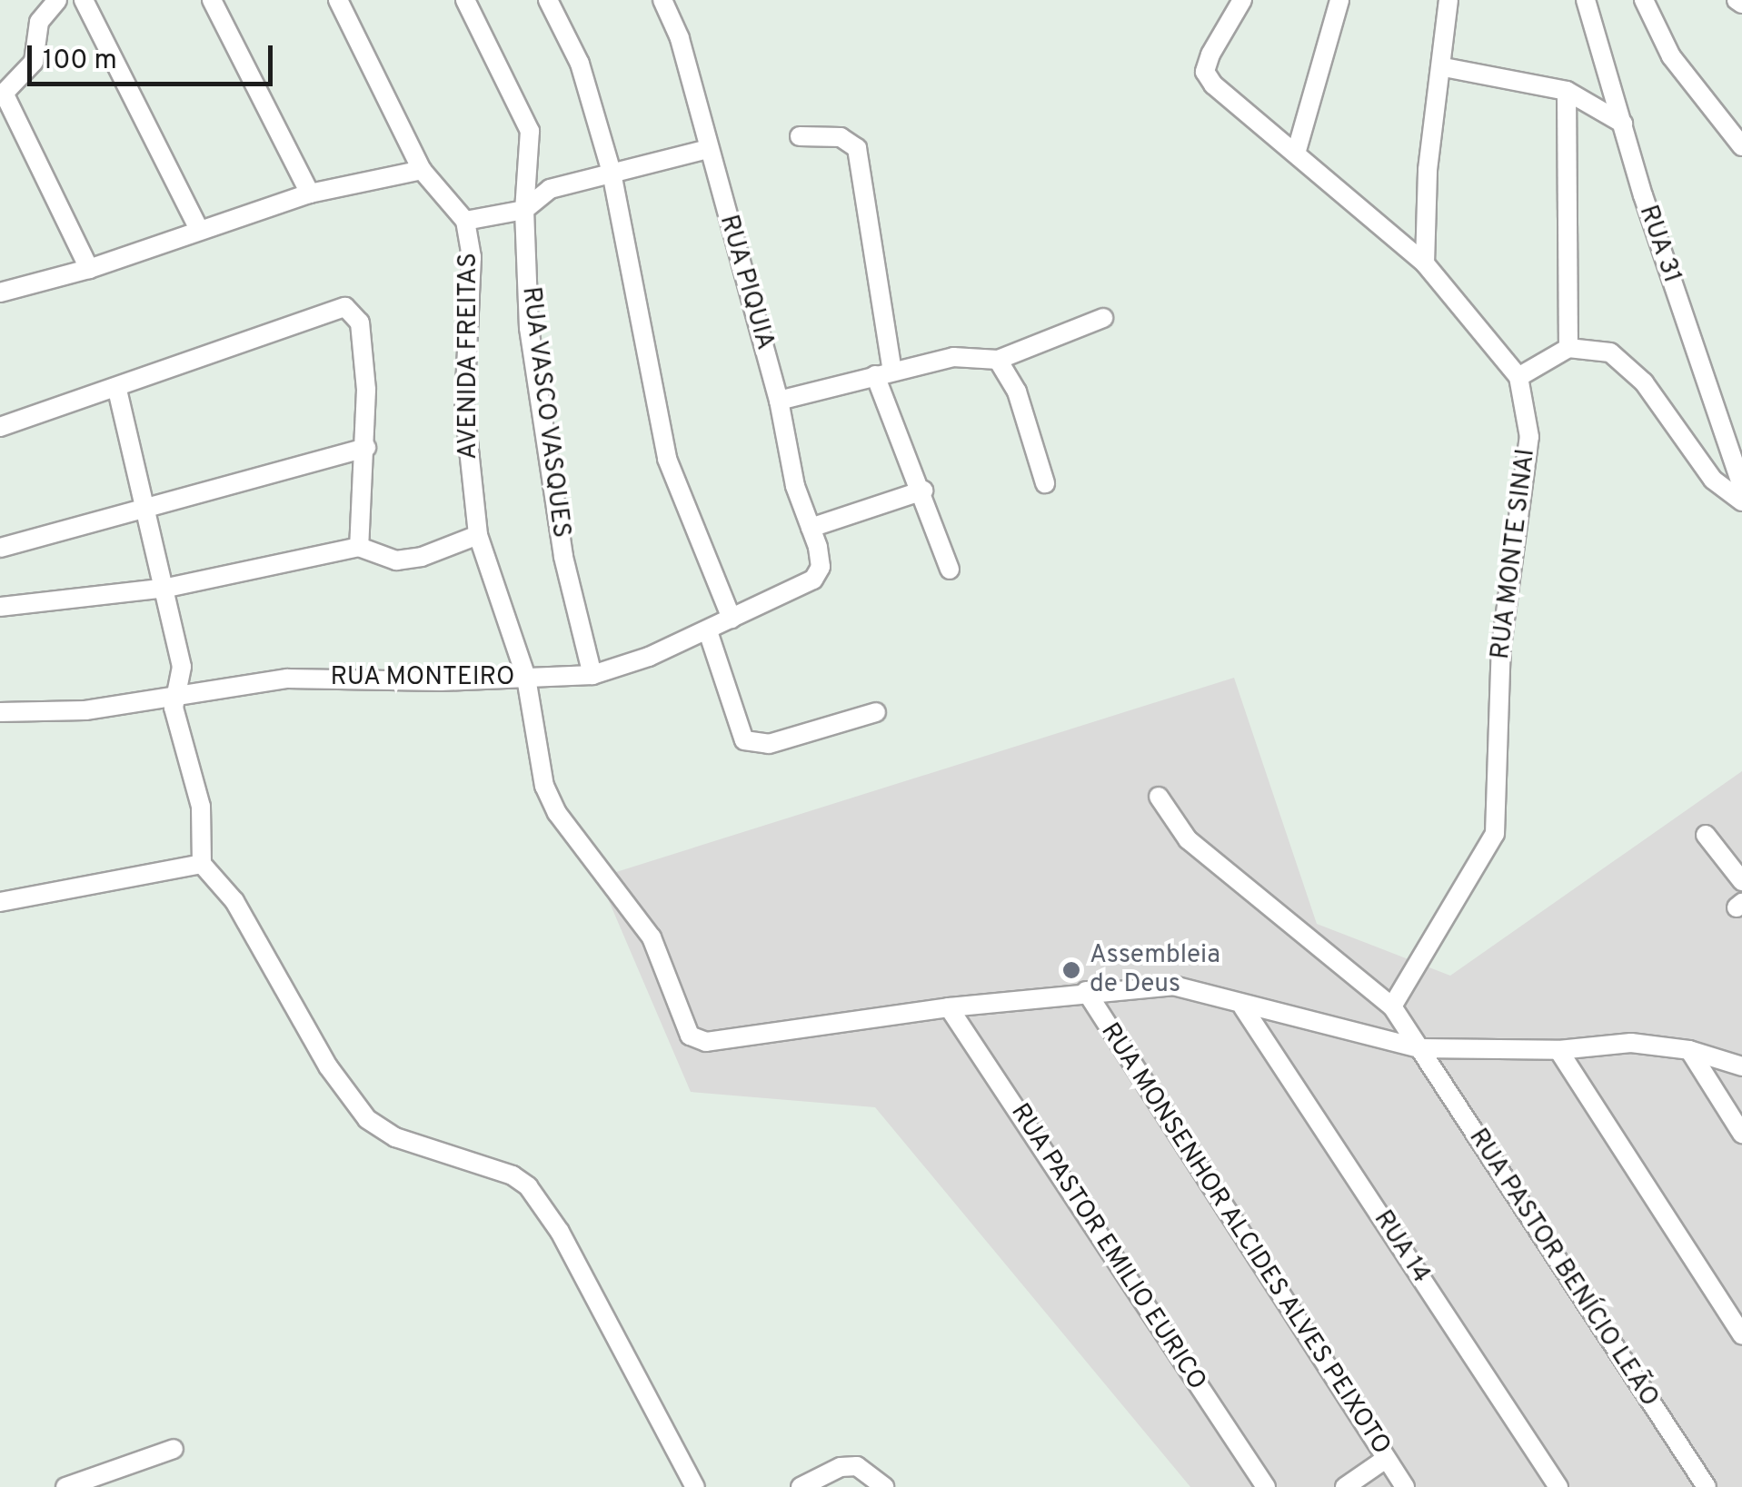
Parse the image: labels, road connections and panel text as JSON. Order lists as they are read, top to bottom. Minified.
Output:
{"streets":{"street":["RUA 31","RUA PIQUIA","AVENIDA FREITAS","RUA VASCO VASQUES","RUA MONTE SINAI","RUA MONTEIRO","RUA MONSENHOR ALCIDES ALVES PEIXOTO","RUA PASTOR EMILIO EURICO","RUA 14","RUA PASTOR BENÍCIO LEÃO"]},"crossings":[["RUA PIQUIA","RUA MONTEIRO"],["AVENIDA FREITAS","RUA MONTEIRO"],["AVENIDA FREITAS","RUA PASTOR EMILIO EURICO"],["RUA VASCO VASQUES","RUA MONTEIRO"],["RUA MONTE SINAI","RUA PASTOR BENÍCIO LEÃO"]],"places":["Assembleia de Deus"],"scale_bar":"100 m"}
